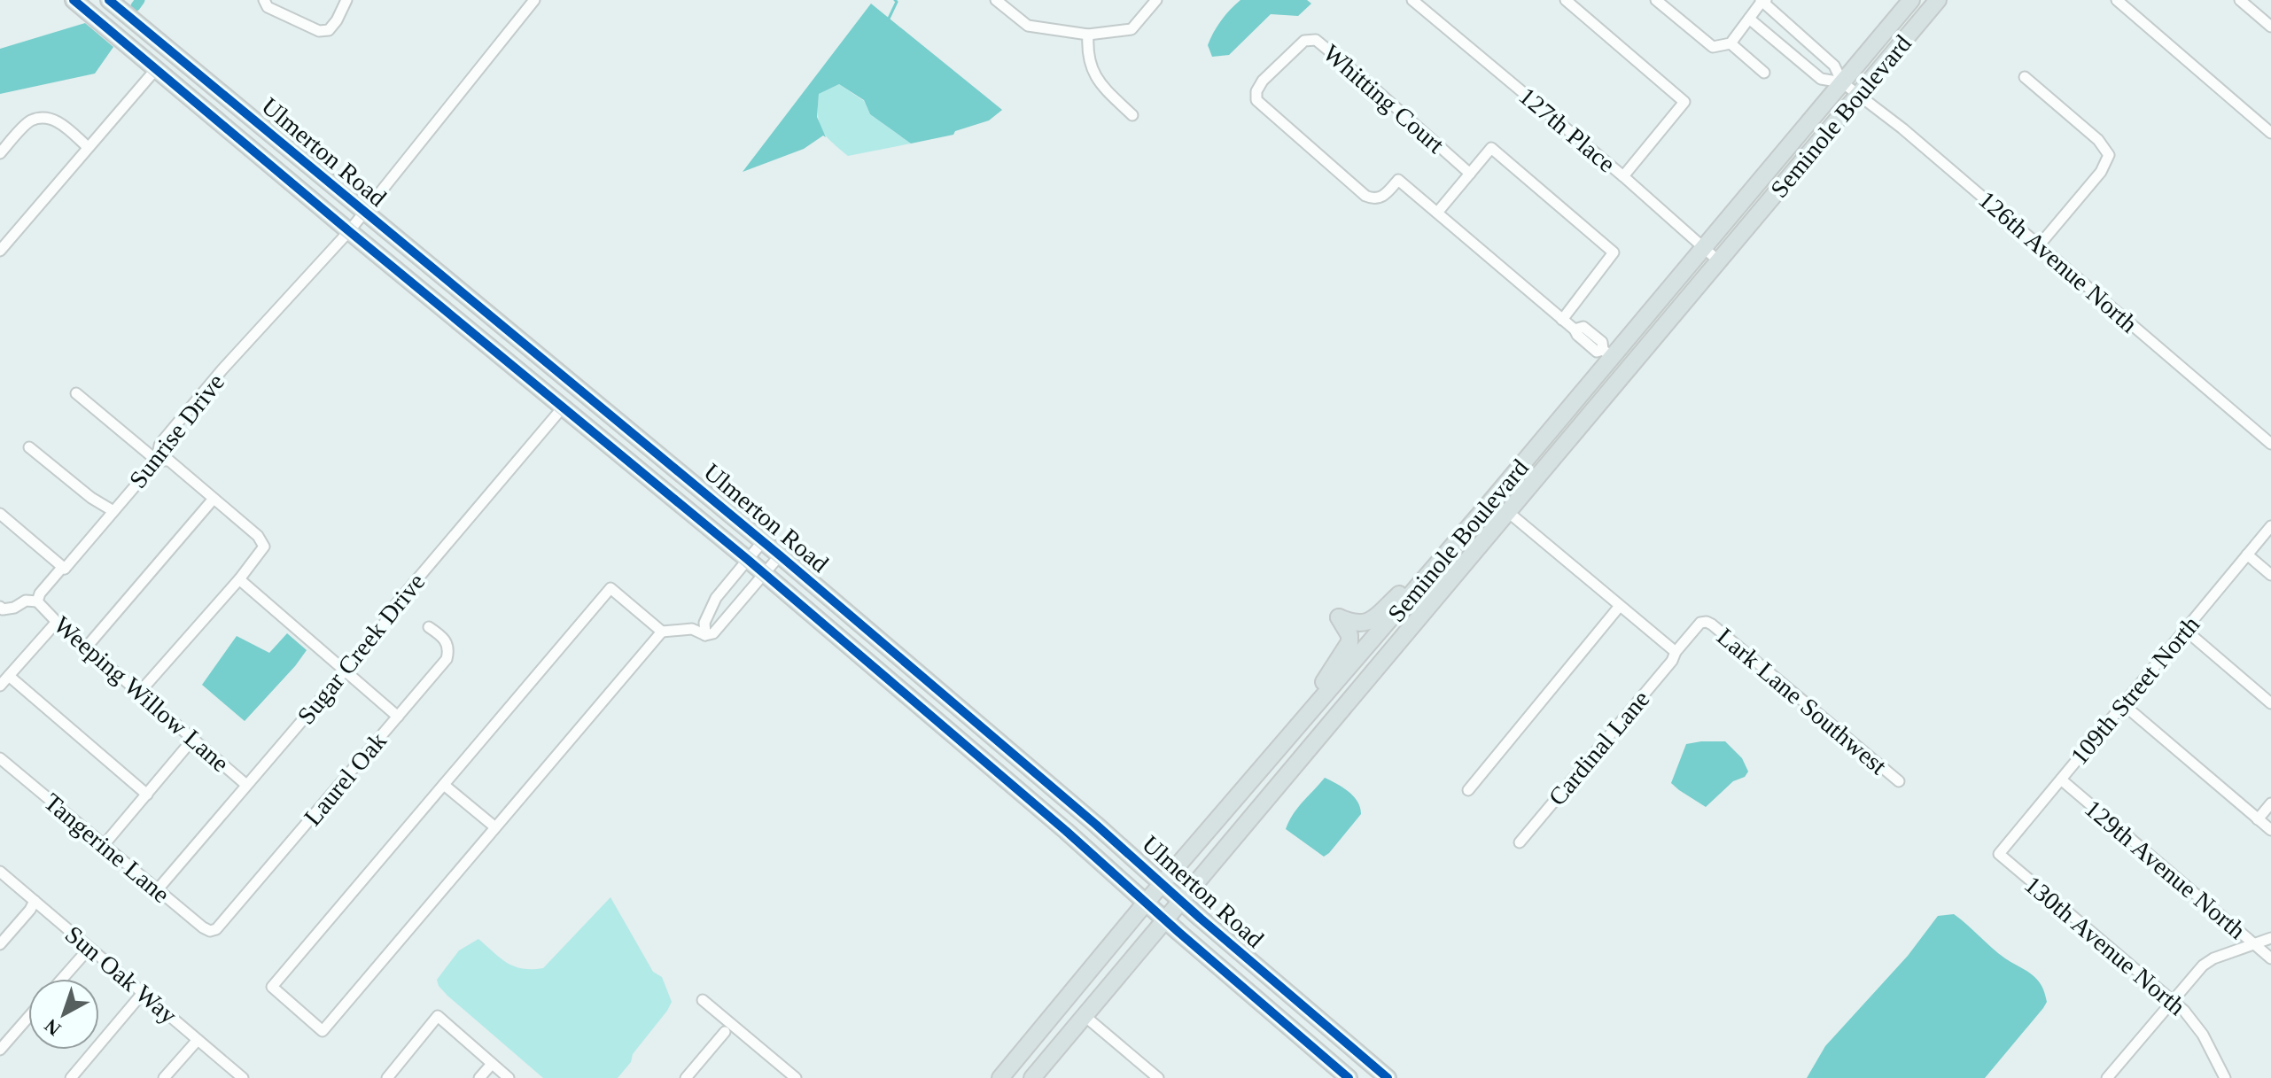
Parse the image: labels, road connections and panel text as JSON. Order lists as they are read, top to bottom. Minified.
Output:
{"streets":{"main road":["Seminole Boulevard","Ulmerton Road"],"street":["Whitting Court","127th Place","126th Avenue North","Sunrise Drive","Sugar Creek Drive","109th Street North","Weeping Willow Lane","Lark Lane Southwest","Cardinal Lane","Laurel Oak","Tangerine Lane","129th Avenue North","130th Avenue North","Sun Oak Way"]},"crossings":[["Whitting Court","Seminole Boulevard"],["Seminole Boulevard","127th Place"],["Seminole Boulevard","Ulmerton Road"],["Seminole Boulevard","126th Avenue North"],["Ulmerton Road","Sunrise Drive"],["Ulmerton Road","Sugar Creek Drive"],["Sunrise Drive","Weeping Willow Lane"],["Sugar Creek Drive","Weeping Willow Lane"],["Sugar Creek Drive","Tangerine Lane"],["109th Street North","129th Avenue North"],["109th Street North","130th Avenue North"],["Lark Lane Southwest","Cardinal Lane"],["Laurel Oak","Tangerine Lane"]],"north":"bottom left"}
